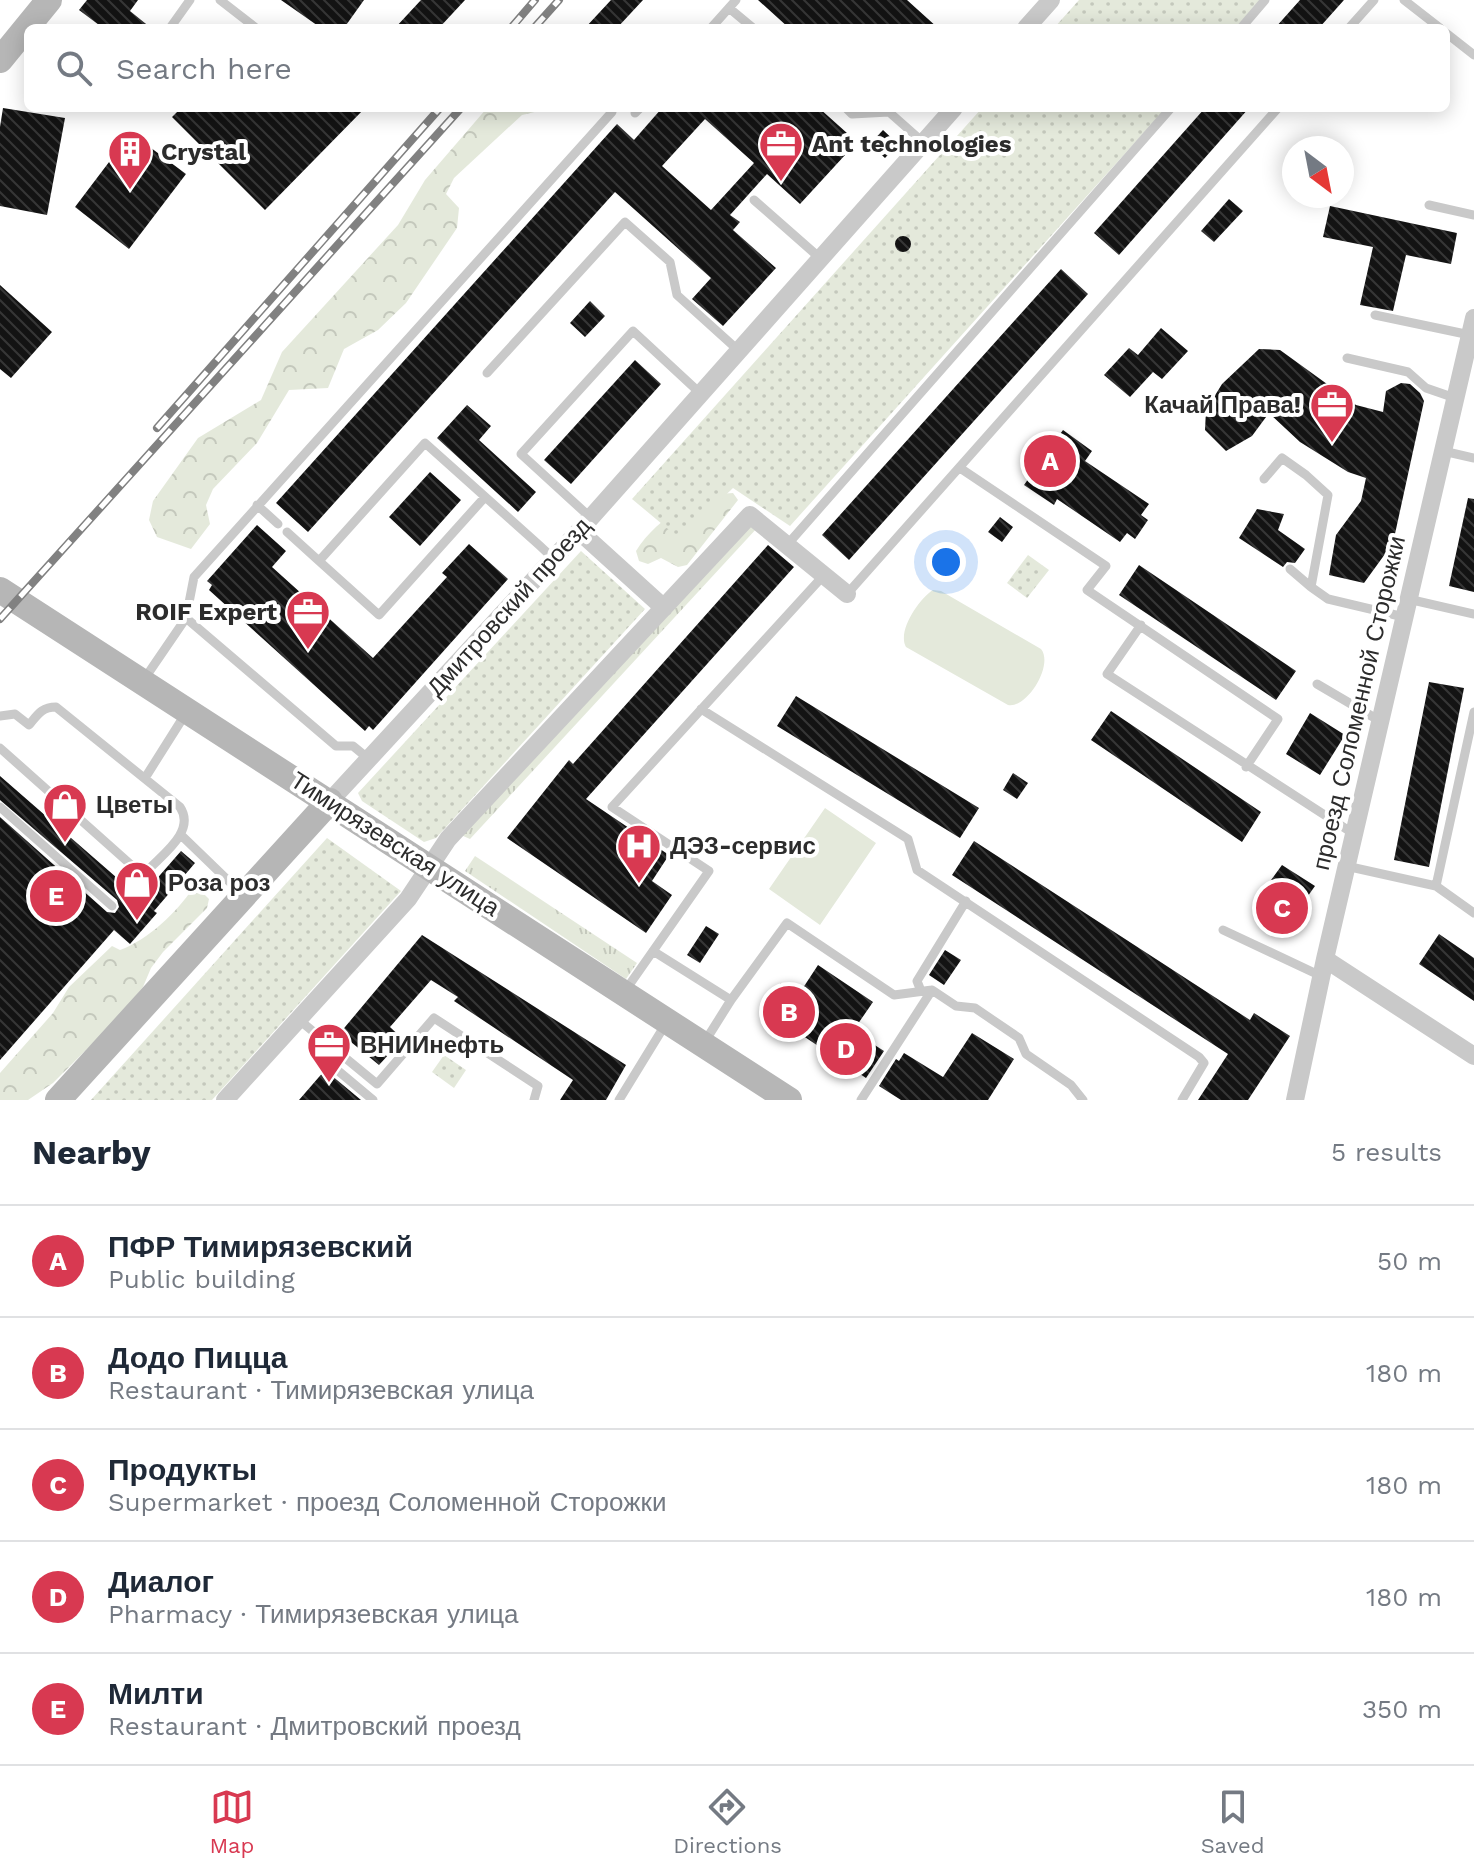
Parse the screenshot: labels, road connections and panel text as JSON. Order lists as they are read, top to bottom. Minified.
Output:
{"streets":{"main road":["Дмитровский проезд","Тимирязевская улица"],"street":["проезд Соломенной Сторожки"]},"crossings":[["Дмитровский проезд","Тимирязевская улица"]],"places":{"office":["Ant technologies","Качай Права!","ROIF Expert","ВНИИнефть"],"building":["Crystal"],"shop":["Цветы","Роза роз"],"hospital":["ДЭЗ-сервис"]},"north":"bottom right","page":{"search":"Search here","pins":["A","E","C","B","D"],"heading":["Nearby","5 results"],"list":[{"mark":"A","name":"ПФР Тимирязевский","note":"Public building","value":"50 m"},{"mark":"B","name":"Додо Пицца","note":"Restaurant · Тимирязевская улица","value":"180 m"},{"mark":"C","name":"Продукты","note":"Supermarket · проезд Соломенной Сторожки","value":"180 m"},{"mark":"D","name":"Диалог","note":"Pharmacy · Тимирязевская улица","value":"180 m"},{"mark":"E","name":"Милти","note":"Restaurant · Дмитровский проезд","value":"350 m"}],"nav":["Map","Directions","Saved"]}}
